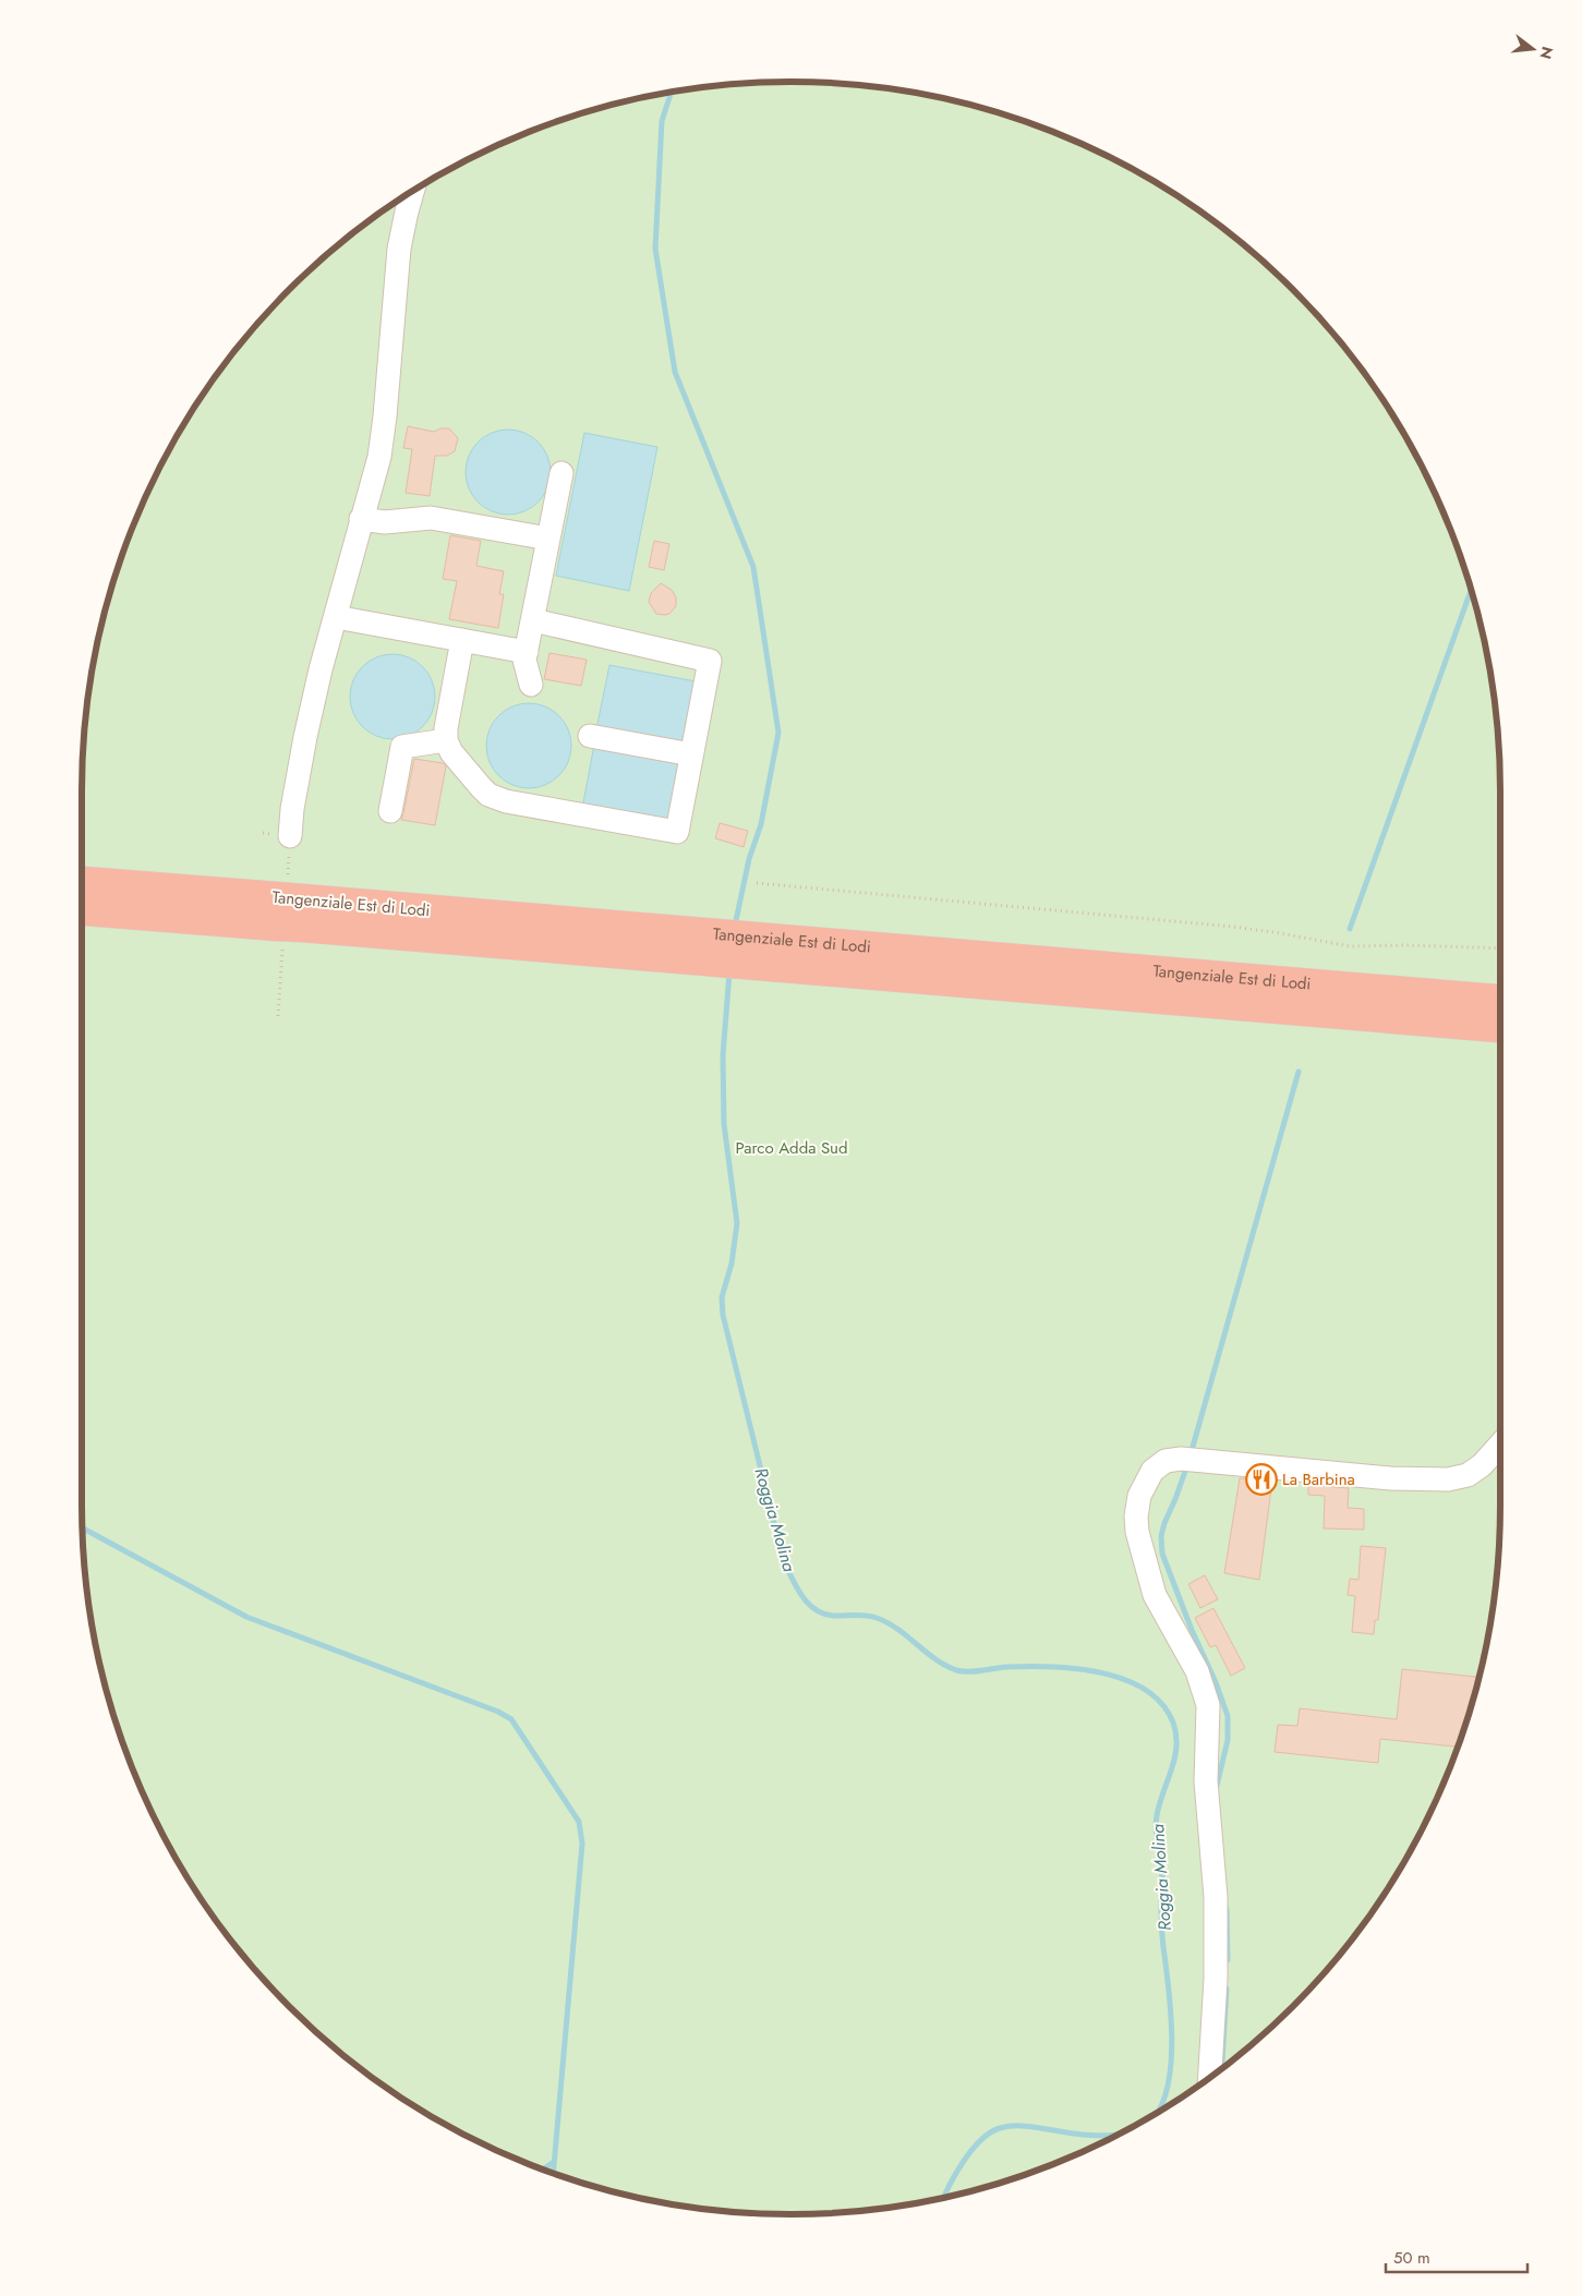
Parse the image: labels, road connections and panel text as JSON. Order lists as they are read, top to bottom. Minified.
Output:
{"streets":{"highway":["Tangenziale Est di Lodi"]},"water":["Roggia Molina"],"parks":["Parco Adda Sud"],"places":{"restaurant":["La Barbina"]},"scale_bar":"50 m","north":"right"}
